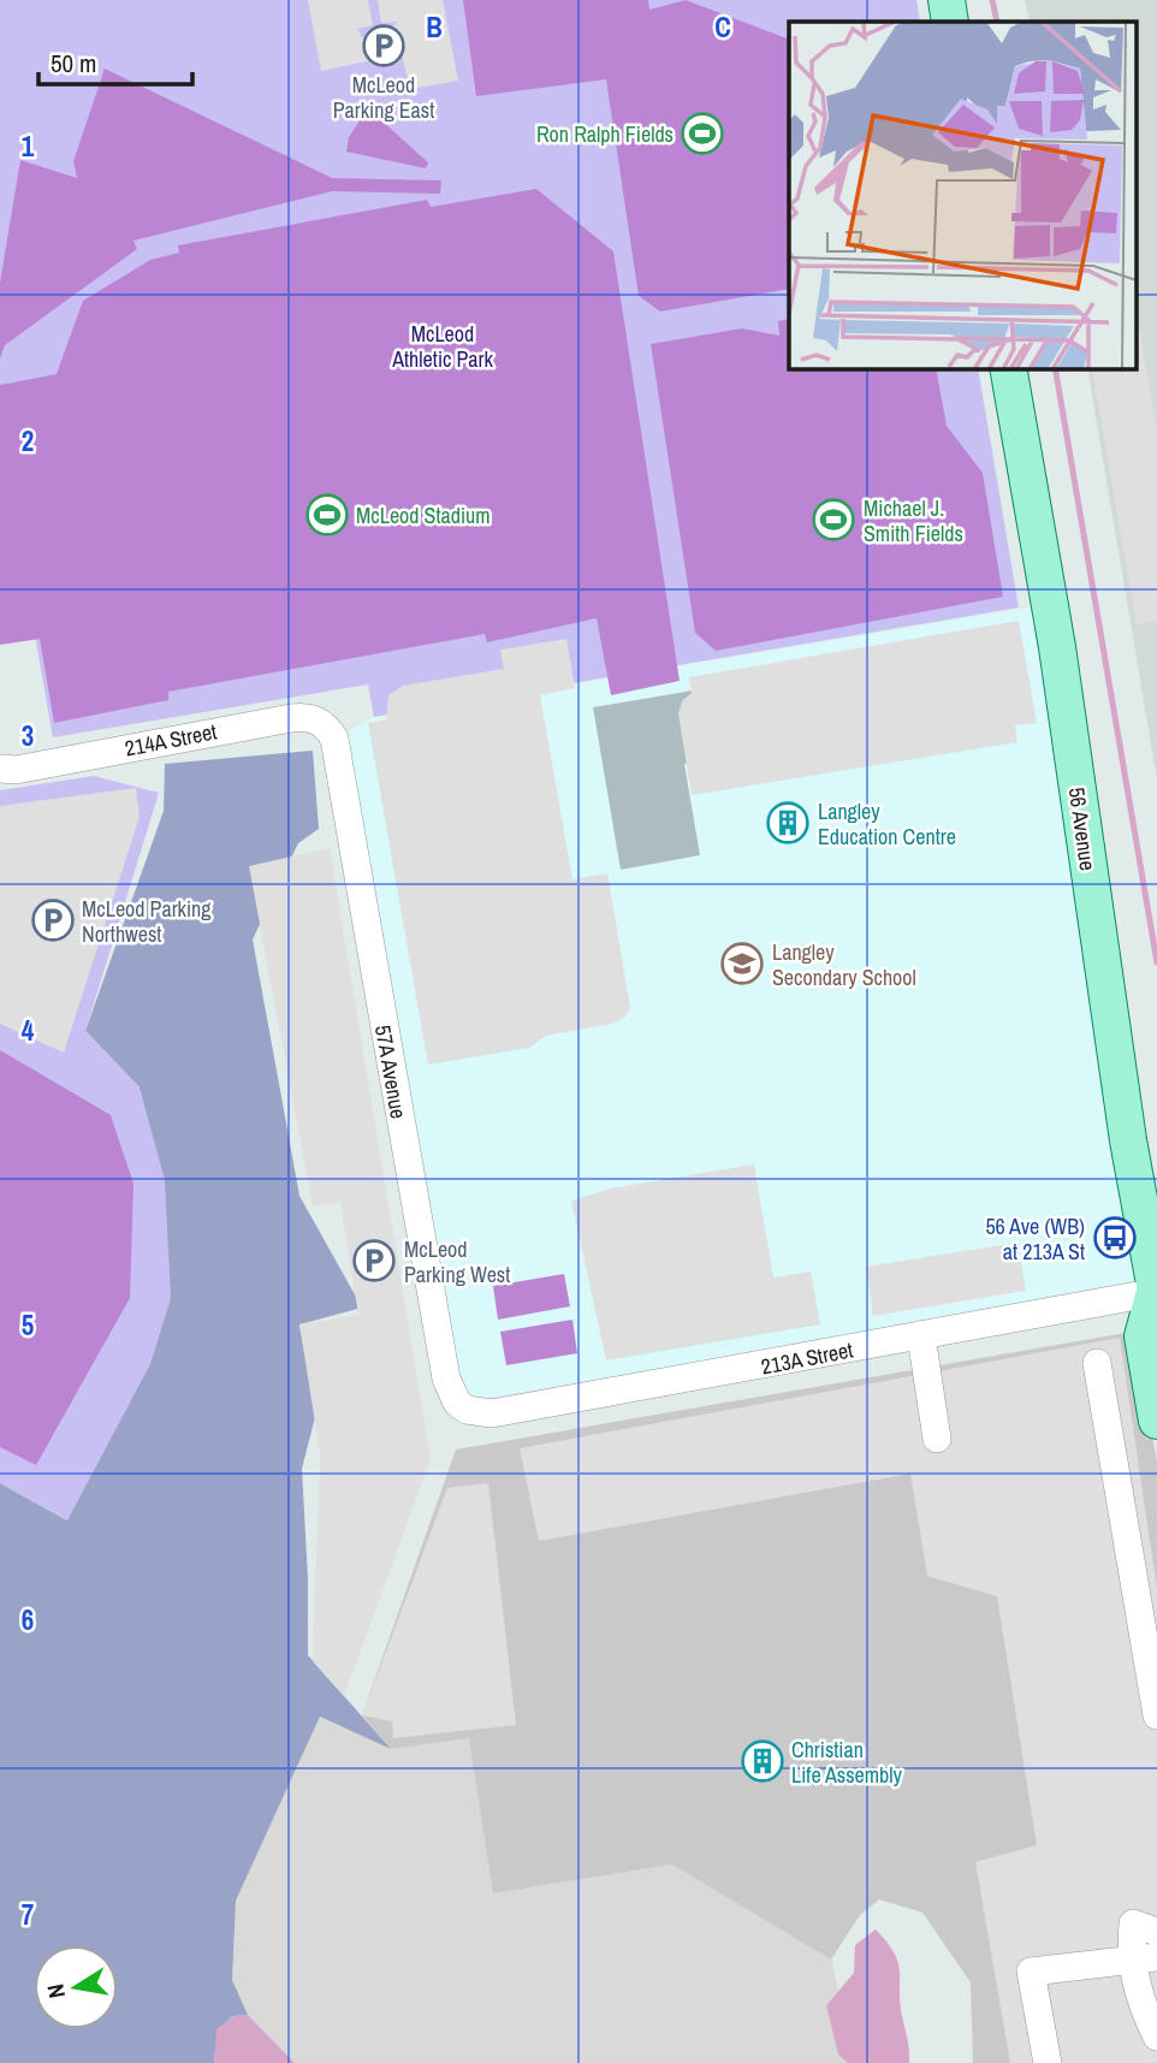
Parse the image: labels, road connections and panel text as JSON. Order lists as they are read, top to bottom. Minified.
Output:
{"streets":{"main road":["56 Avenue"],"street":["214A Street","57A Avenue","213A Street"]},"crossings":[["214A Street","57A Avenue"],["56 Avenue","213A Street"],["57A Avenue","213A Street"]],"parks":["McLeod Athletic Park"],"places":{"parking":["McLeod Parking East","McLeod Parking Northwest","McLeod Parking West"],"sports":["Ron Ralph Fields","McLeod Stadium","Michael J. Smith Fields"],"building":["Langley Education Centre","Christian Life Assembly"],"school or university":["Langley Secondary School"],"bus stop":["56 Ave (WB) at 213A St"]},"scale_bar":"50 m","north":"left","grid":{"columns":["B","C"],"rows":["1","2","3","4","5","6","7"]}}
